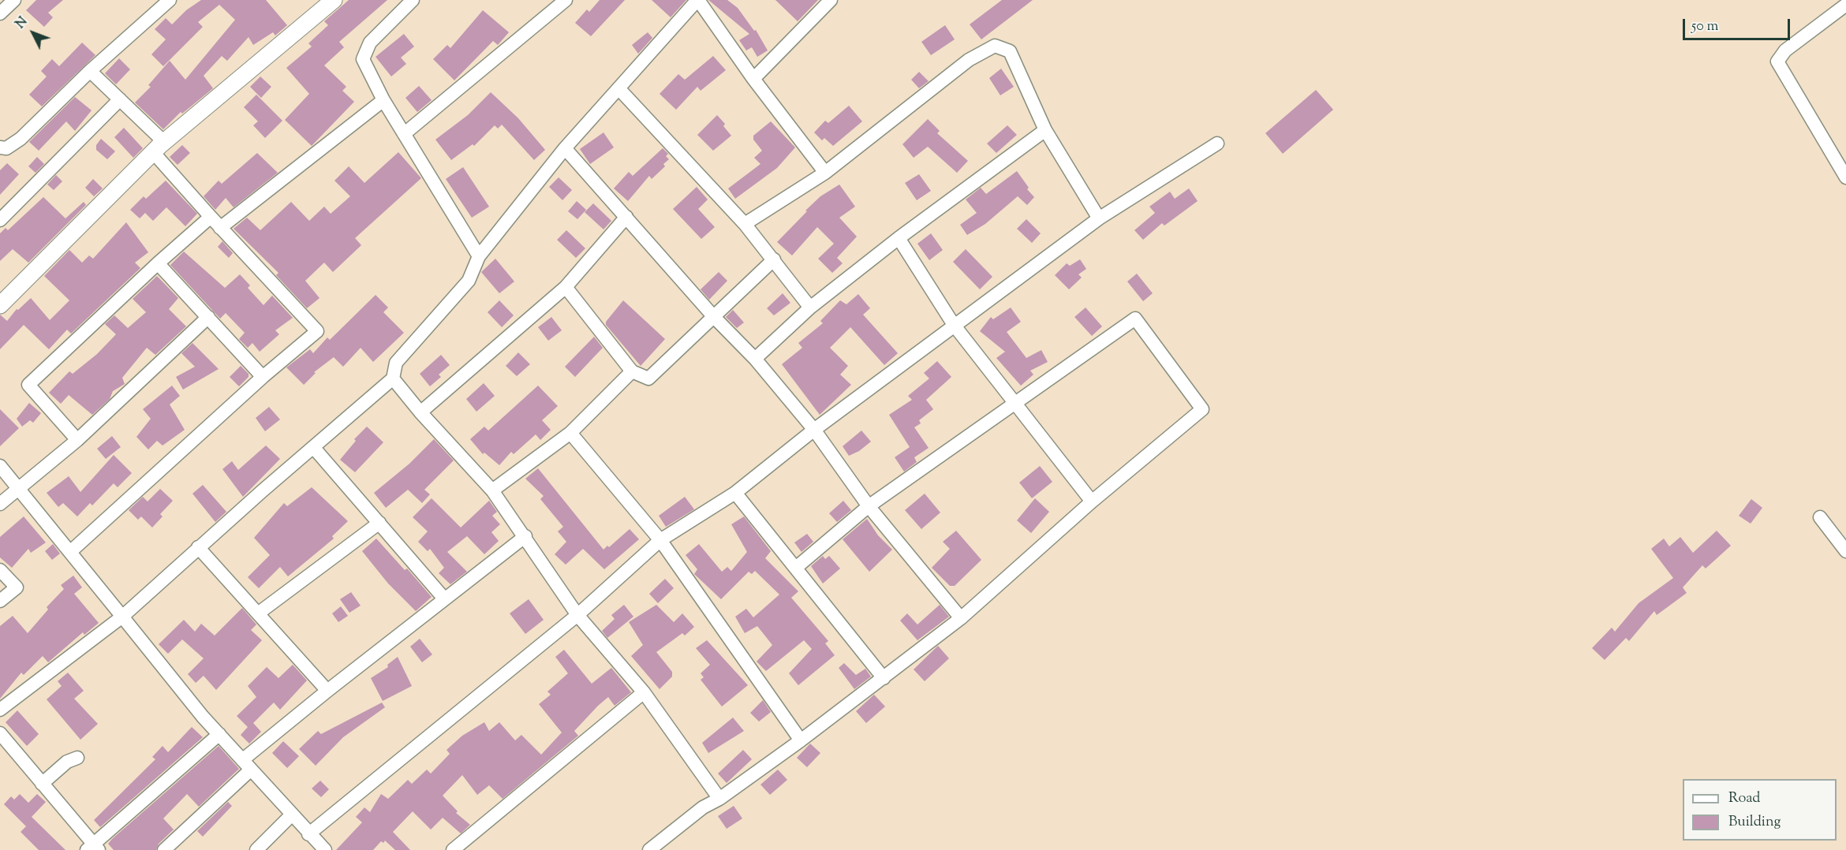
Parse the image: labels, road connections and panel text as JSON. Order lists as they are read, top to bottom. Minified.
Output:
{"legend":["Road","Building"],"scale_bar":"50 m","north":"top left"}
